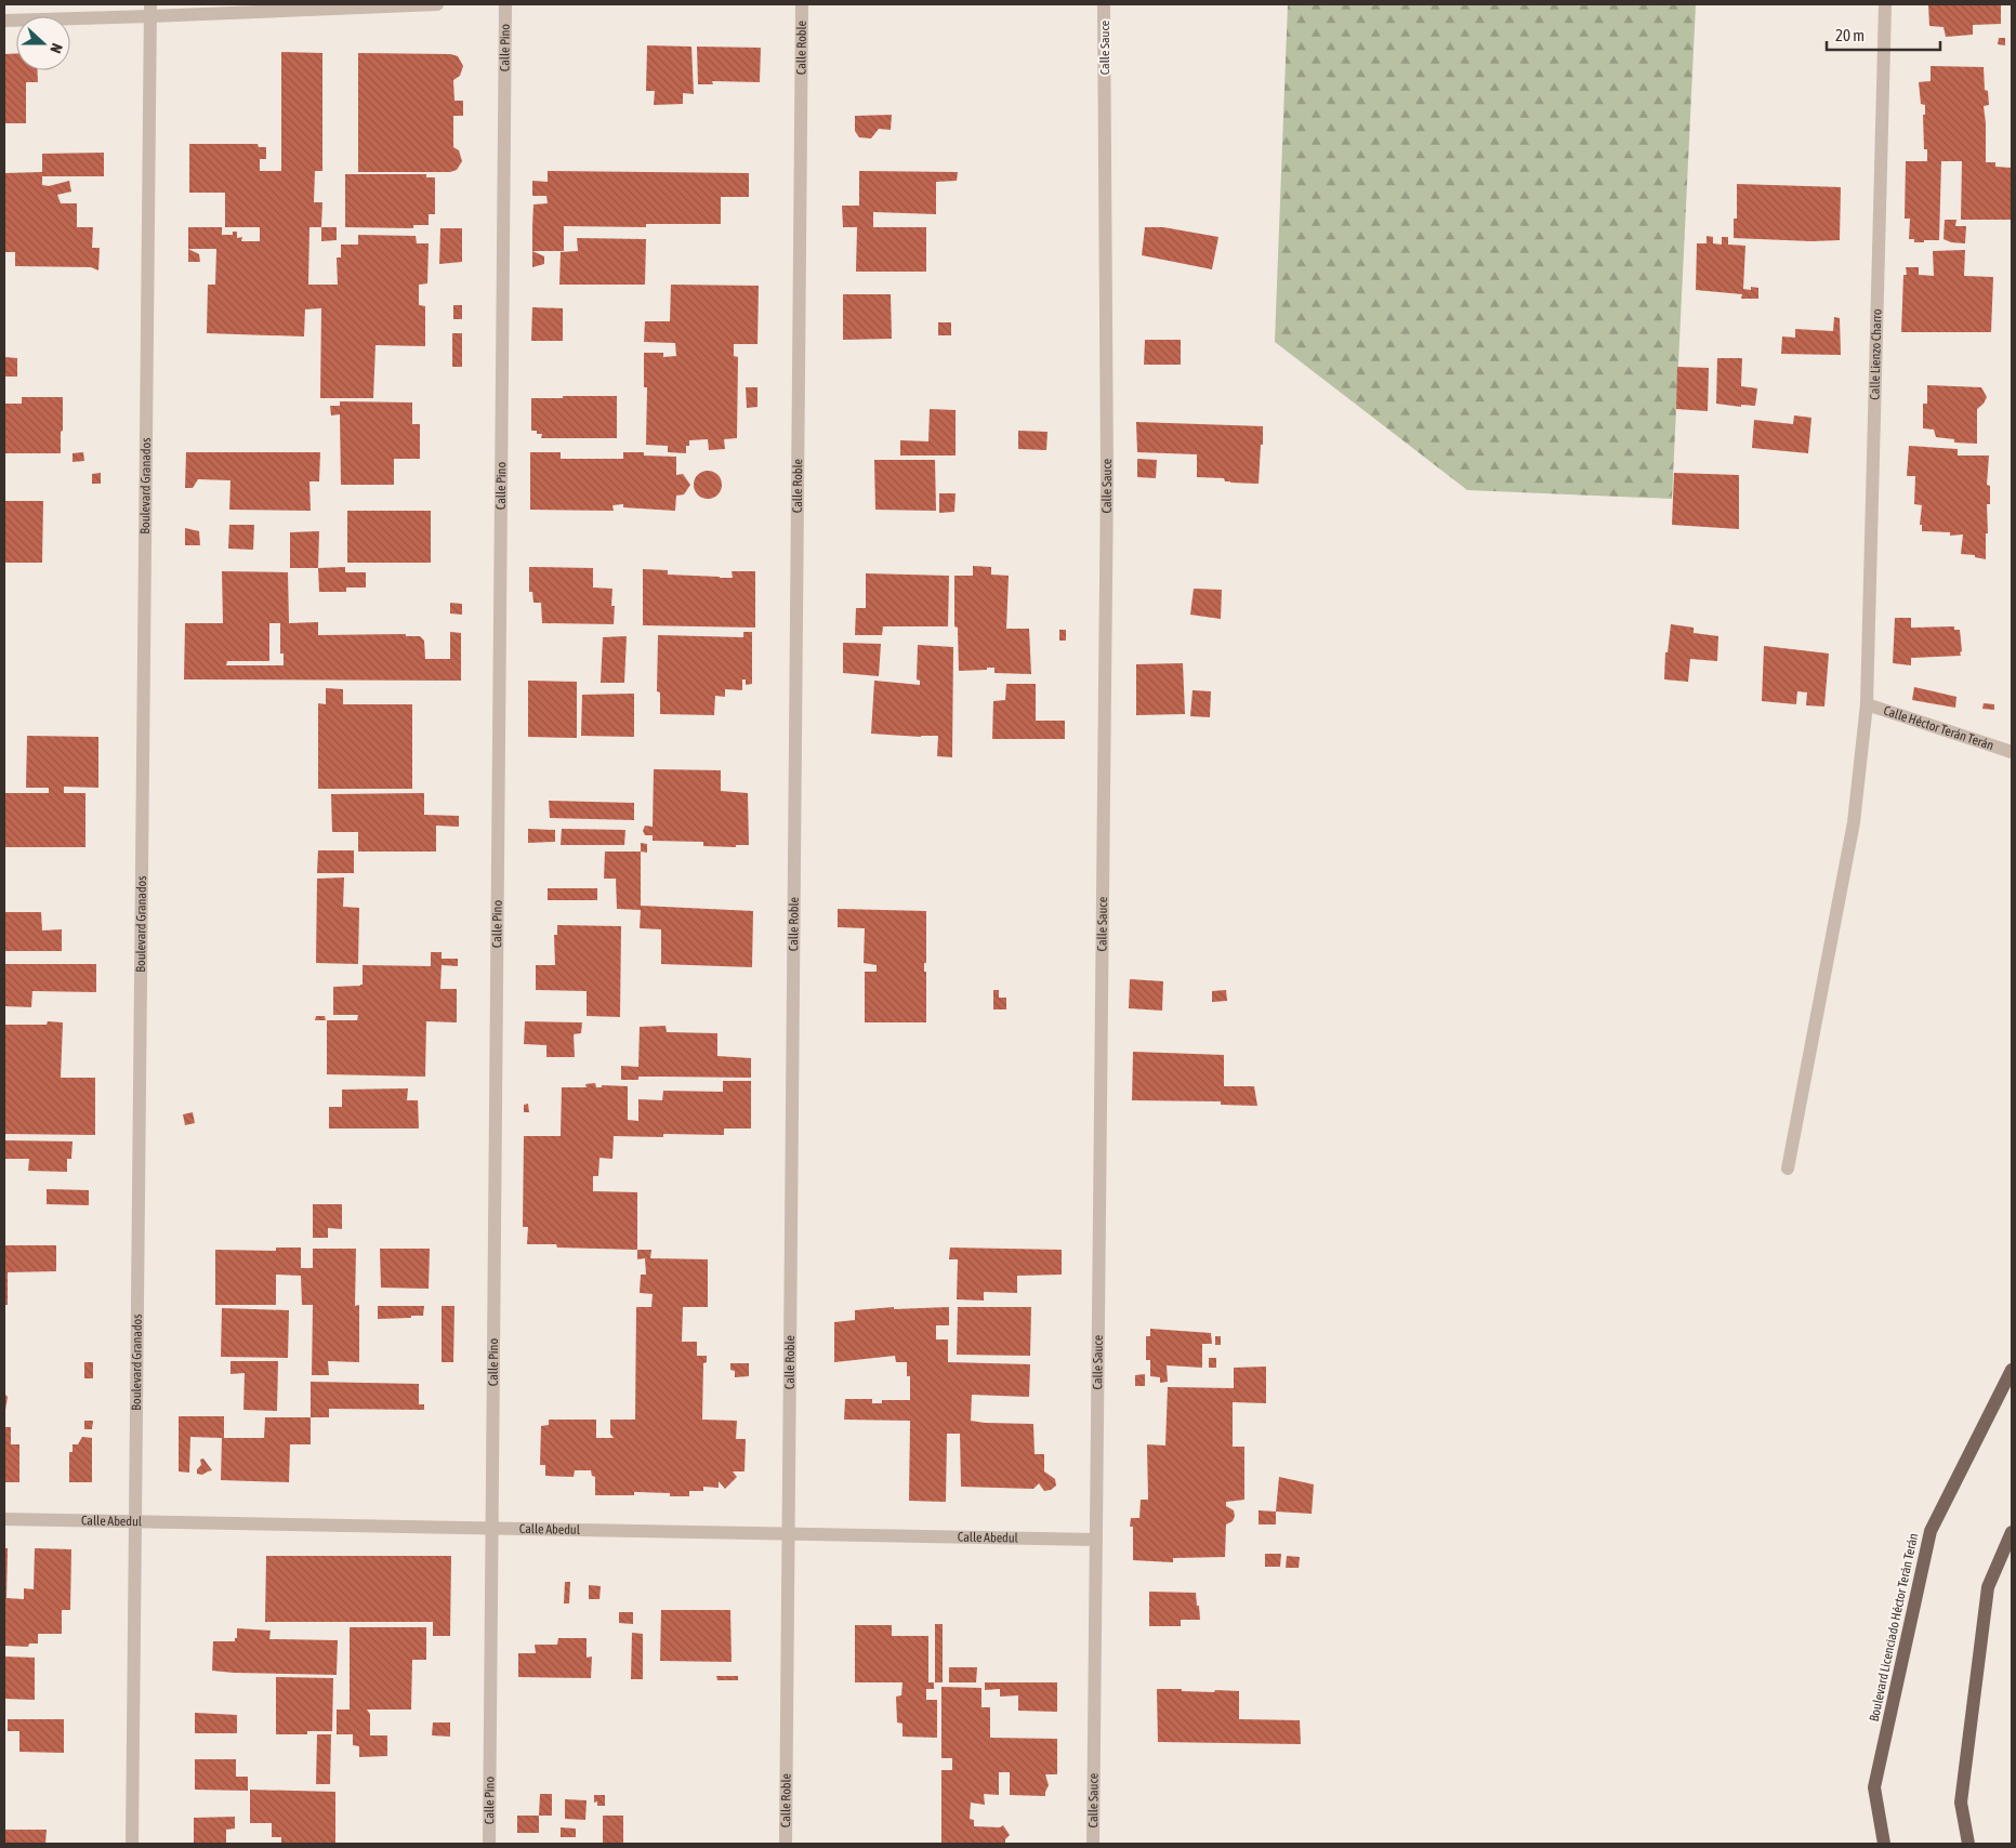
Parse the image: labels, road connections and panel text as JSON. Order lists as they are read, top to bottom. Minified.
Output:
{"streets":{"main road":["Boulevard Licenciado Héctor Terán Terán"],"street":["Calle Pino","Calle Roble","Calle Sauce","Calle Lienzo Charro","Boulevard Granados","Calle Héctor Terán Terán","Calle Abedul"]},"crossings":[["Calle Pino","Calle Abedul"],["Calle Roble","Calle Abedul"],["Calle Sauce","Calle Abedul"],["Calle Lienzo Charro","Calle Héctor Terán Terán"],["Boulevard Granados","Calle Abedul"]],"scale_bar":"20 m","north":"right"}
